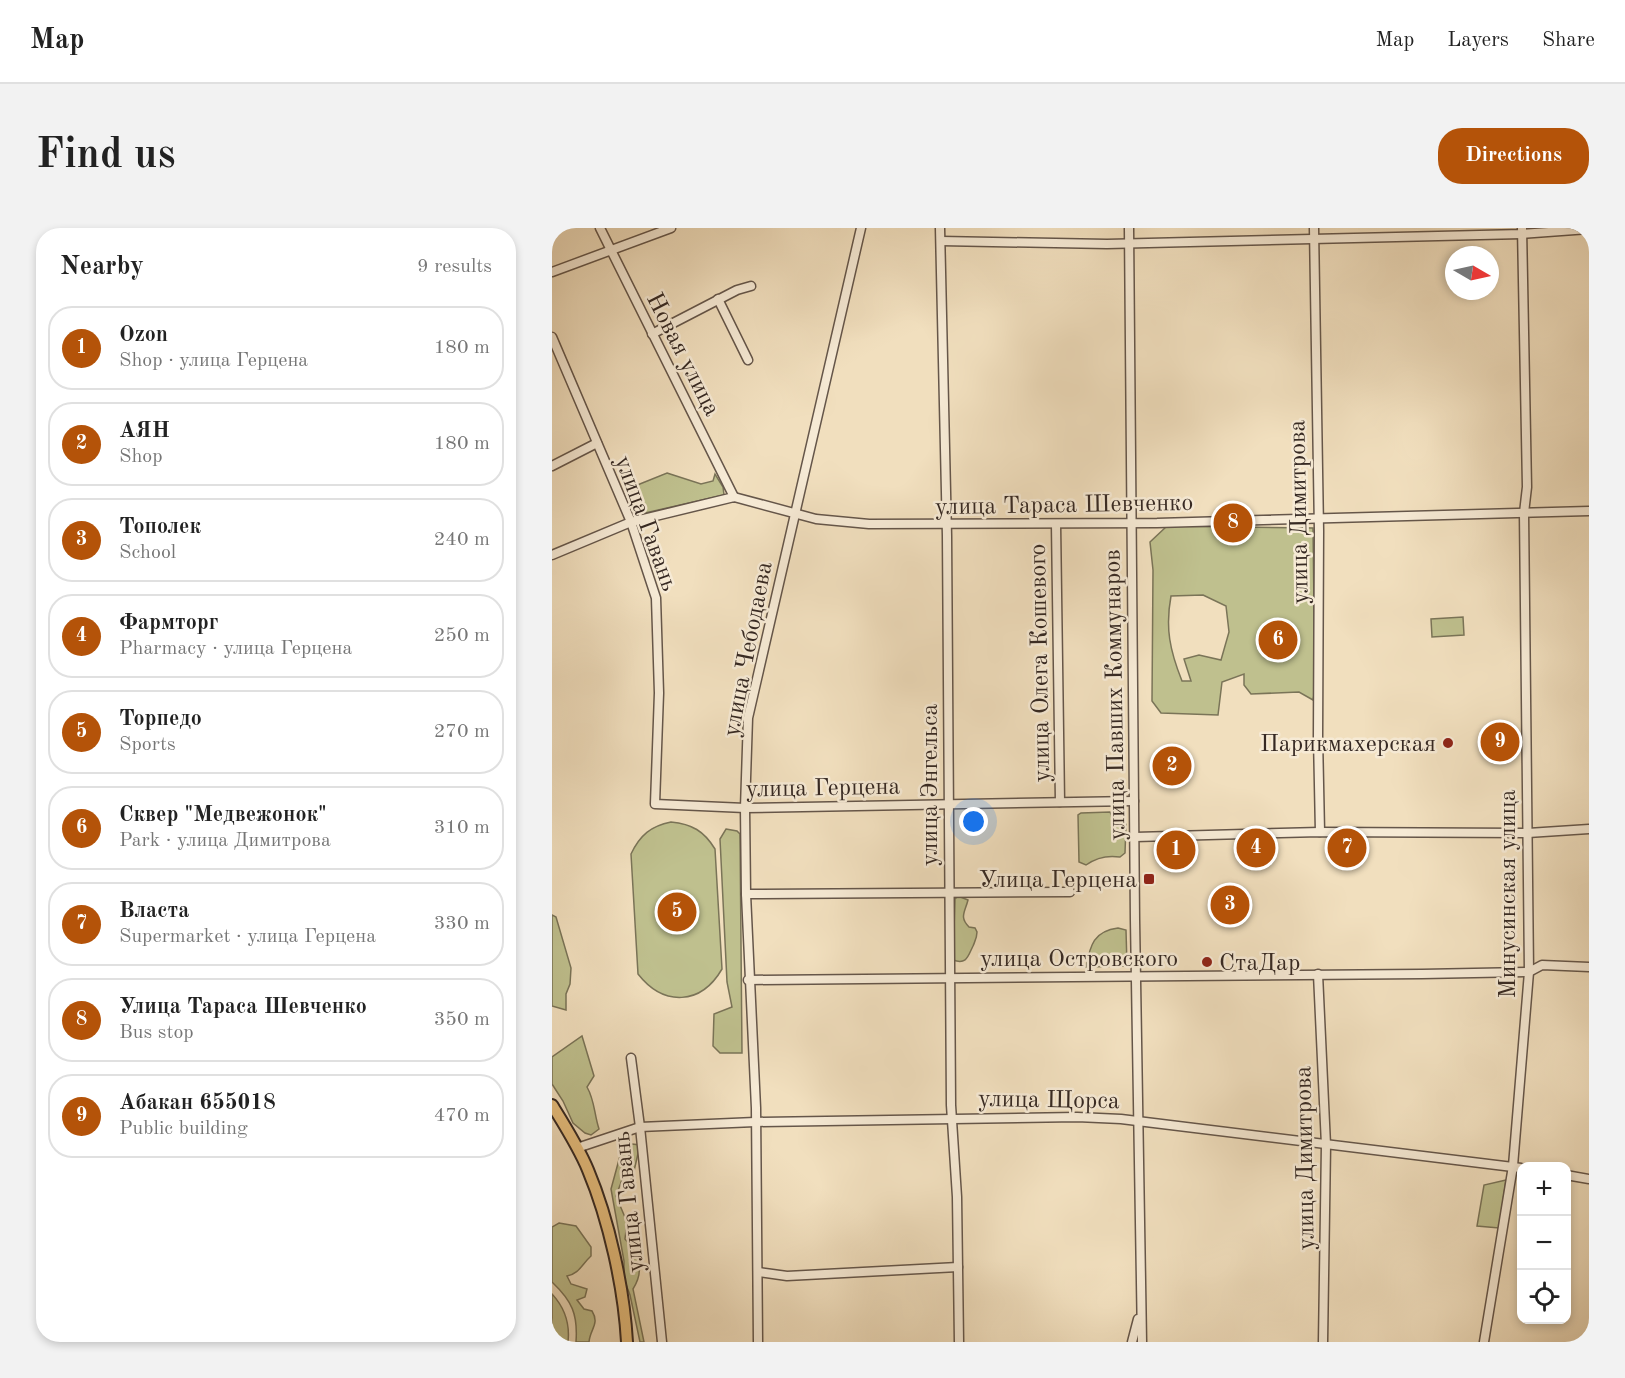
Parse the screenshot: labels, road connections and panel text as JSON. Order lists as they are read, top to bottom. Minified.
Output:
{"streets":{"street":["Новая улица","улица Тараса Шевченко","улица Димитрова","улица Гавань","улица Чебодаева","улица Олега Кошевого","улица Павших Коммунаров","улица Энгельса","улица Герцена","Минусинская улица","улица Островского","улица Щорса"]},"crossings":[["Новая улица","улица Тараса Шевченко"],["улица Тараса Шевченко","улица Димитрова"],["улица Тараса Шевченко","улица Чебодаева"],["улица Тараса Шевченко","улица Олега Кошевого"],["улица Тараса Шевченко","улица Павших Коммунаров"],["улица Тараса Шевченко","улица Энгельса"],["улица Тараса Шевченко","Минусинская улица"],["улица Димитрова","улица Островского"],["улица Димитрова","улица Щорса"],["улица Гавань","улица Герцена"],["улица Гавань","улица Щорса"],["улица Чебодаева","улица Герцена"],["улица Чебодаева","улица Островского"],["улица Чебодаева","улица Щорса"],["улица Олега Кошевого","улица Герцена"],["улица Павших Коммунаров","улица Герцена"],["улица Павших Коммунаров","улица Островского"],["улица Павших Коммунаров","улица Щорса"],["улица Энгельса","улица Герцена"],["улица Энгельса","улица Островского"],["улица Энгельса","улица Щорса"],["Минусинская улица","улица Островского"],["Минусинская улица","улица Щорса"]],"places":{"other":["Парикмахерская","СтаДар"],"transit":["Улица Герцена"]},"north":"right","page":{"header":"Map","nav":["Map","Layers","Share"],"buttons":"Directions","title":"Find us","heading":["Nearby","9 results"],"list":[{"mark":"1","name":"Ozon","note":"Shop · улица Герцена","value":"180 m"},{"mark":"2","name":"АЯН","note":"Shop","value":"180 m"},{"mark":"3","name":"Тополек","note":"School","value":"240 m"},{"mark":"4","name":"Фармторг","note":"Pharmacy · улица Герцена","value":"250 m"},{"mark":"5","name":"Торпедо","note":"Sports","value":"270 m"},{"mark":"6","name":"Сквер \"Медвежонок\"","note":"Park · улица Димитрова","value":"310 m"},{"mark":"7","name":"Власта","note":"Supermarket · улица Герцена","value":"330 m"},{"mark":"8","name":"Улица Тараса Шевченко","note":"Bus stop","value":"350 m"},{"mark":"9","name":"Абакан 655018","note":"Public building","value":"470 m"}],"pins":["8","6","9","2","4","7","1","3","5"],"map_buttons":["+","−"]}}
